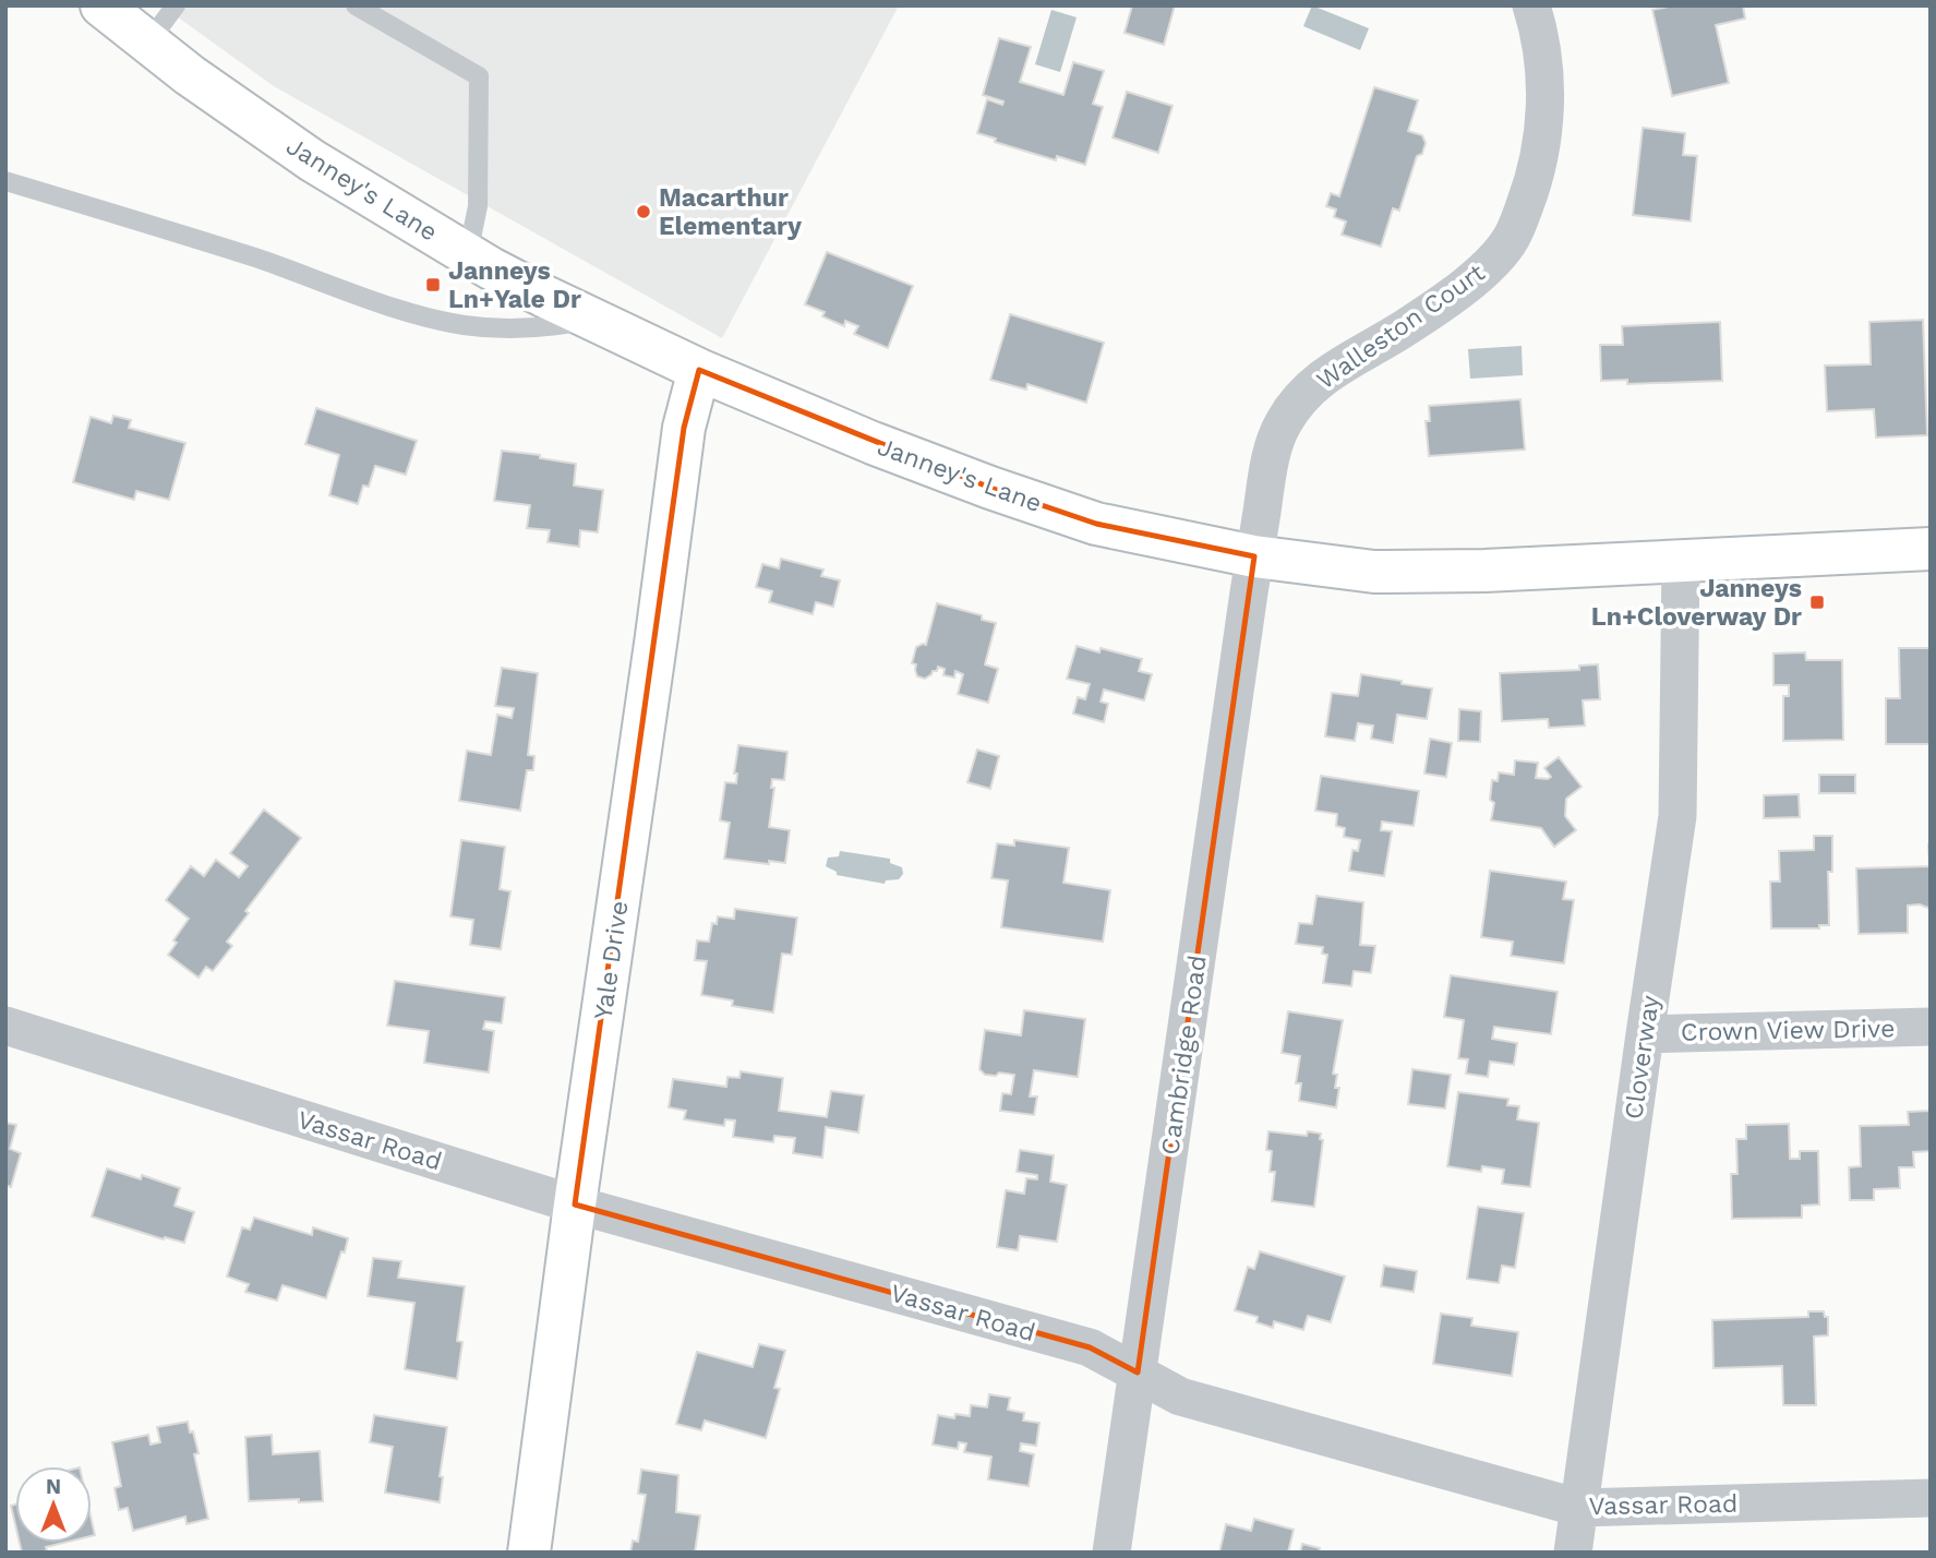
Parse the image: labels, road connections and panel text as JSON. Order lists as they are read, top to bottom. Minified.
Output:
{"streets":{"main road":["Janney's Lane","Yale Drive"],"street":["Walleston Court","Crown View Drive","Cambridge Road","Cloverway","Vassar Road"]},"crossings":[["Janney's Lane","Walleston Court"],["Janney's Lane","Yale Drive"],["Janney's Lane","Cambridge Road"],["Janney's Lane","Cloverway"],["Walleston Court","Cambridge Road"],["Yale Drive","Vassar Road"],["Crown View Drive","Cloverway"],["Cambridge Road","Vassar Road"],["Cloverway","Vassar Road"]],"places":{"other":["Macarthur Elementary"],"transit":["Janneys Ln+Yale Dr","Janneys Ln+Cloverway Dr"]},"north":"top"}
